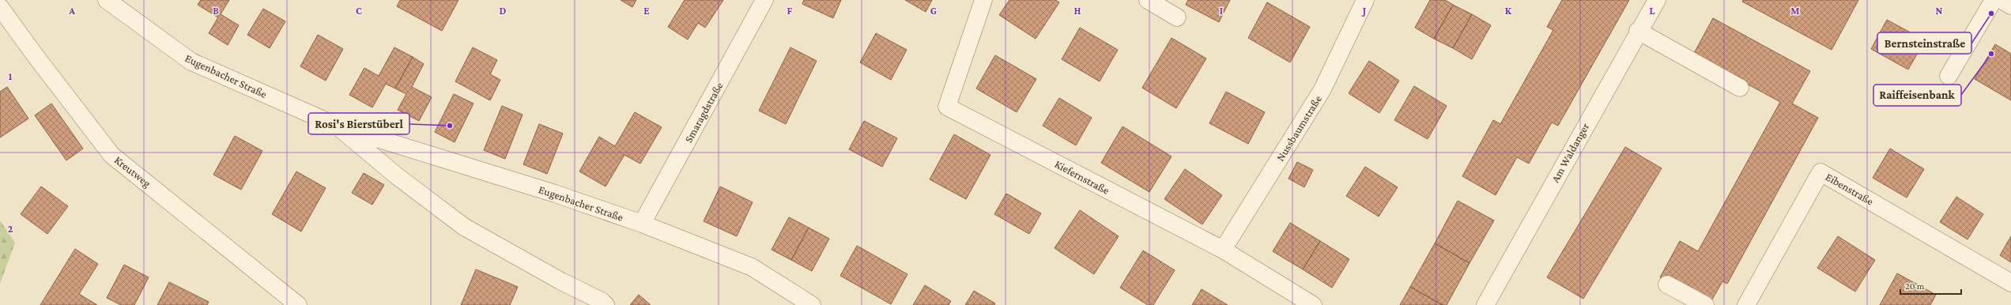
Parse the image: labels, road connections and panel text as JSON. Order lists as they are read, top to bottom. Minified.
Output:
{"streets":{"street":["Eugenbacher Straße","Smaragdstraße","Nussbaumstraße","Am Waldanger","Kreutweg","Kiefernstraße","Eibenstraße"]},"crossings":[["Eugenbacher Straße","Smaragdstraße"],["Nussbaumstraße","Kiefernstraße"]],"places":["Bernsteinstraße","Raiffeisenbank","Rosi's Bierstüberl"],"scale_bar":"20 m","grid":{"columns":["A","B","C","D","E","F","G","H","I","J","K","L","M","N"],"rows":["1","2"]}}
